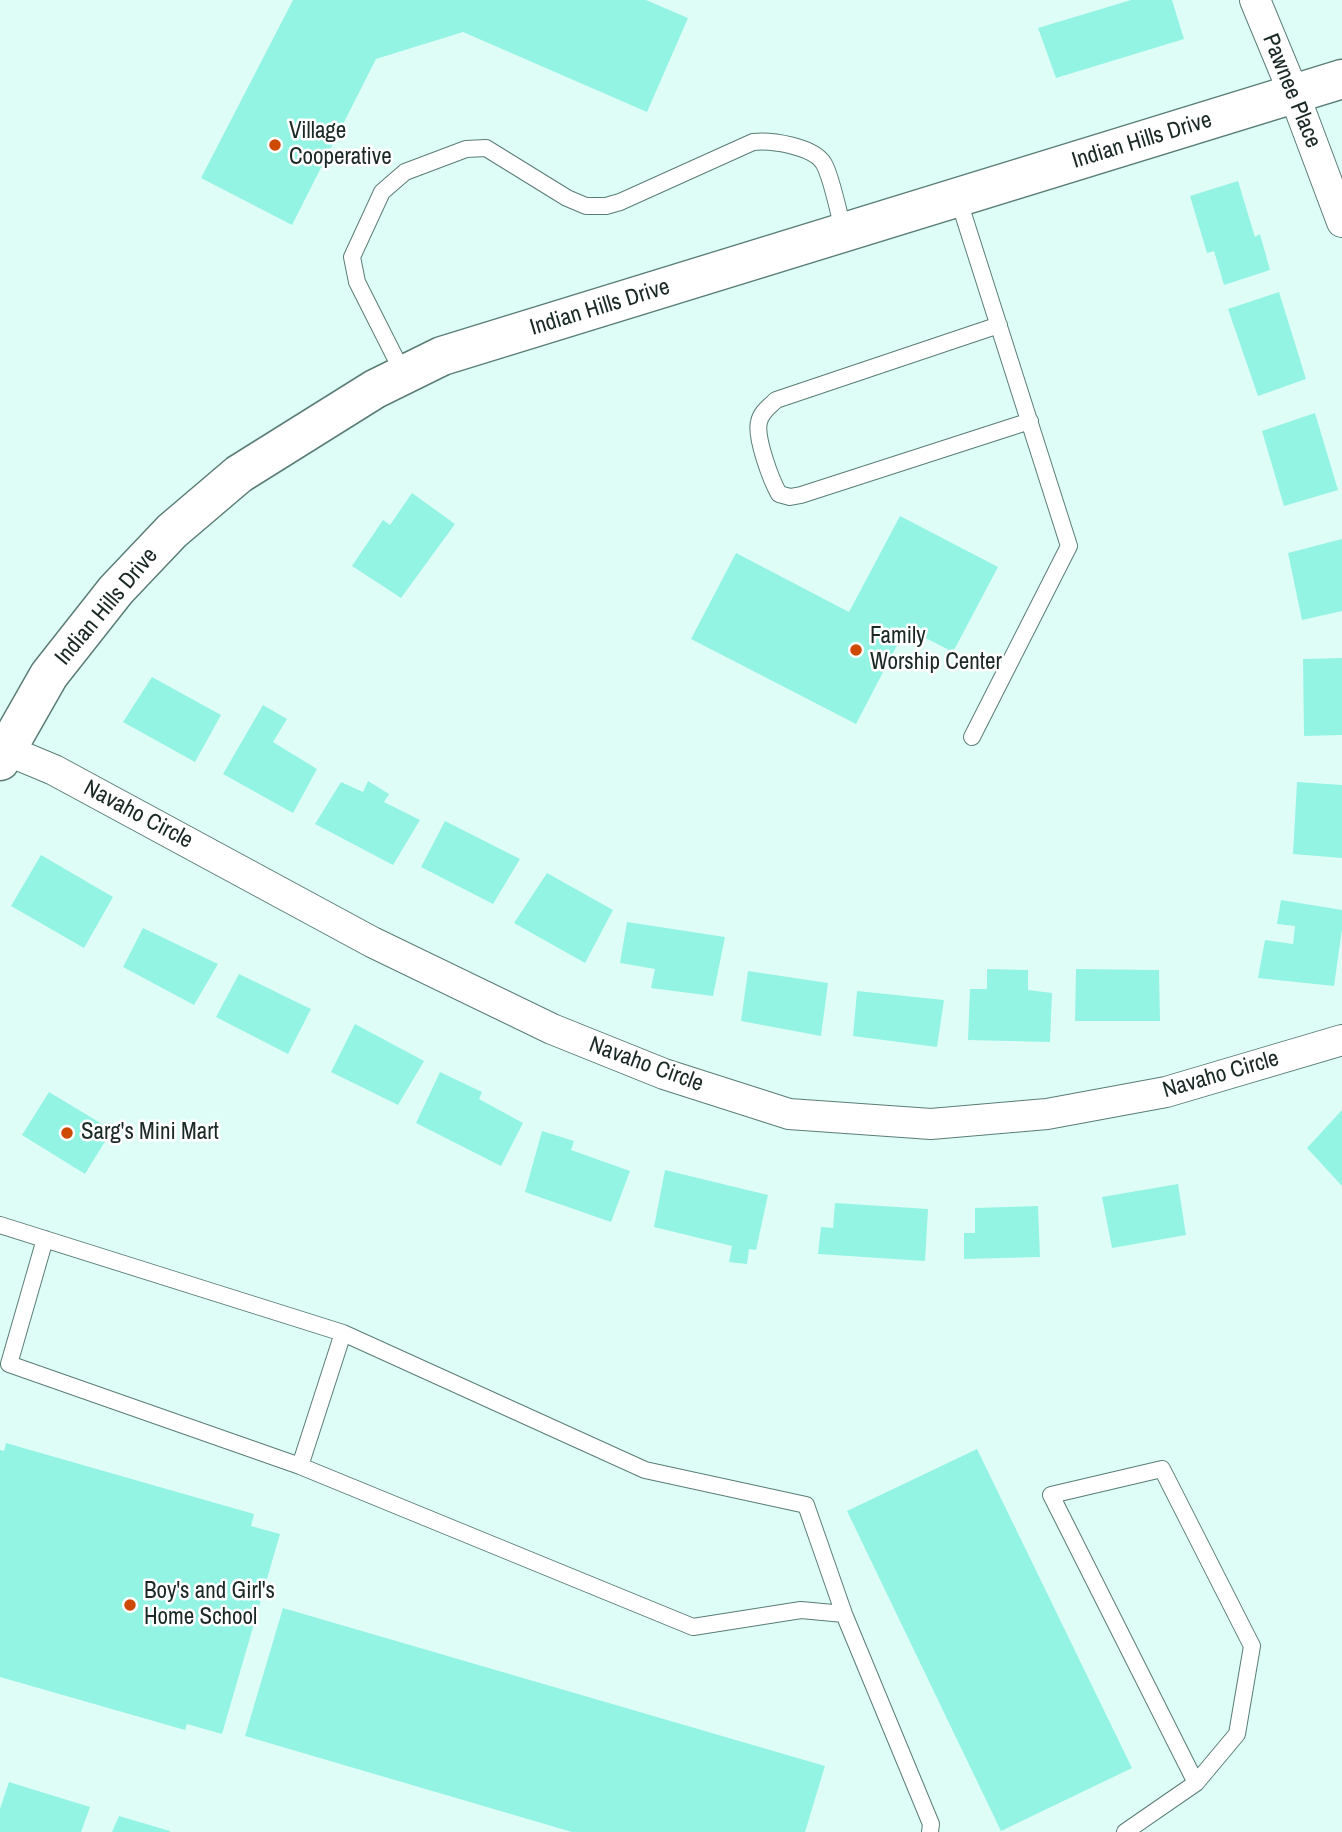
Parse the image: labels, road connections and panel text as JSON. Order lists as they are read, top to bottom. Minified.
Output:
{"streets":{"main road":["Indian Hills Drive"],"street":["Pawnee Place","Navaho Circle"]},"crossings":[["Pawnee Place","Indian Hills Drive"],["Indian Hills Drive","Navaho Circle"]],"places":["Village Cooperative","Family Worship Center","Sarg's Mini Mart","Boy's and Girl's Home School"]}
